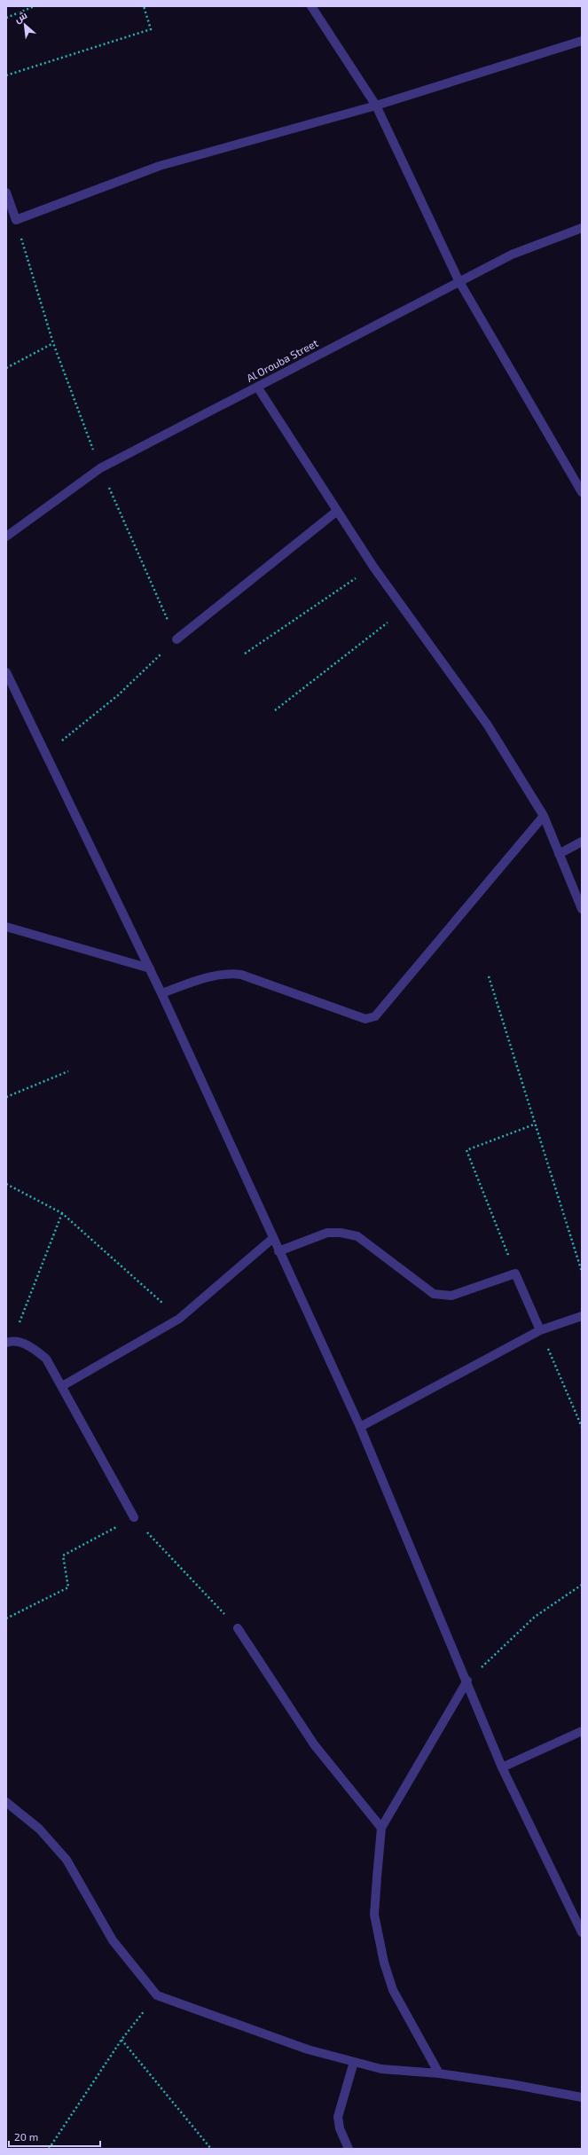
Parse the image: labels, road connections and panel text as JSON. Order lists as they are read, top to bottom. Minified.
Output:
{"streets":{"street":["Al Orouba Street"]},"scale_bar":"20 m","north":"top left"}
